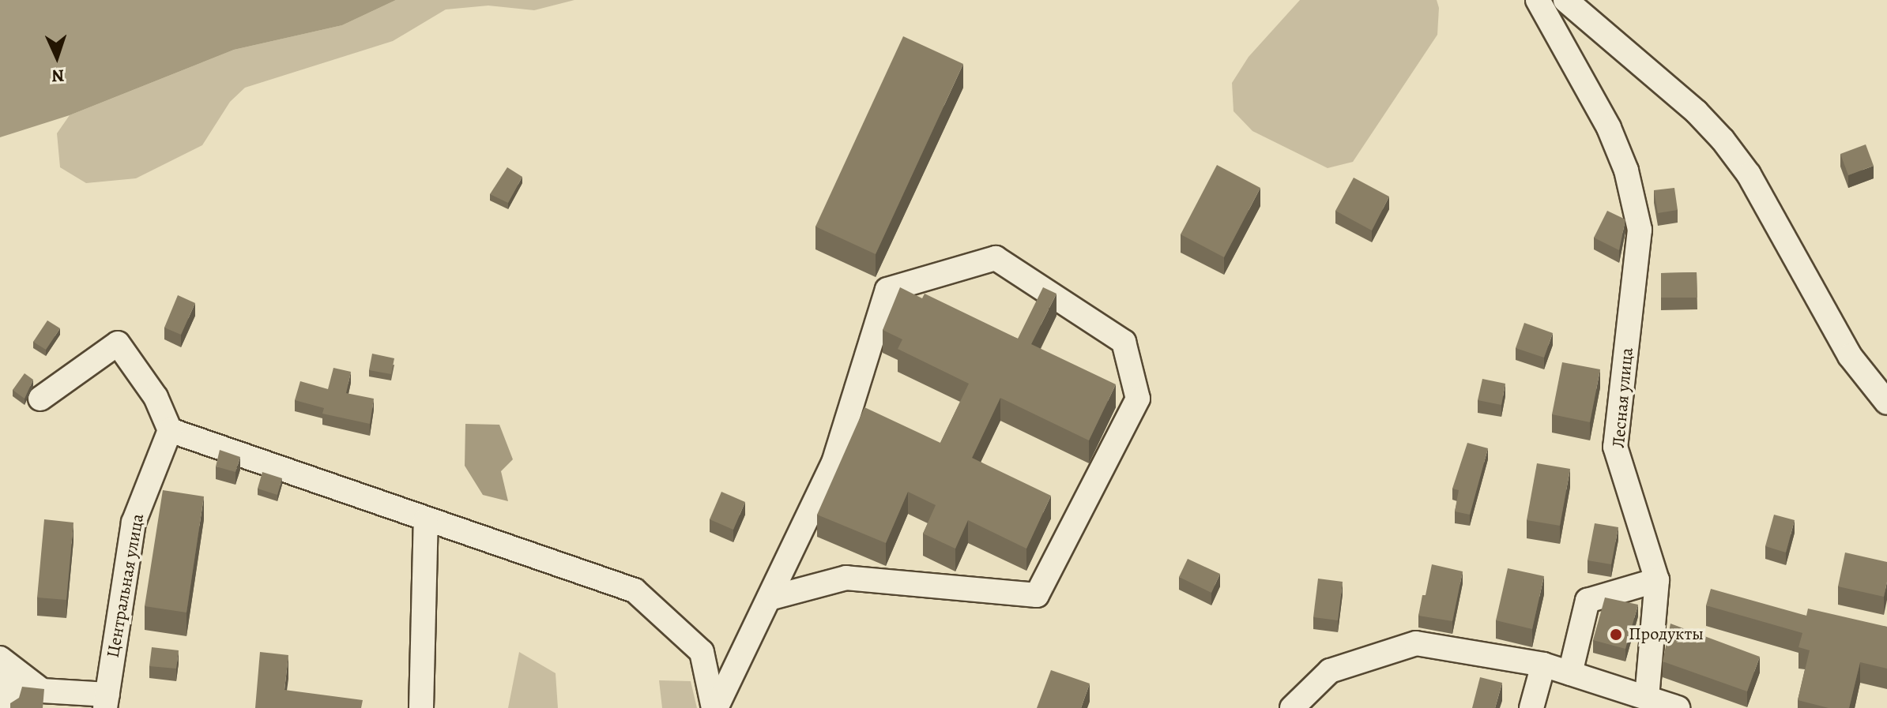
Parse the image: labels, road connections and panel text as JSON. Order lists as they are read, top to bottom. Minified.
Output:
{"streets":{"street":["Лесная улица","Центральная улица"]},"places":["Продукты"],"north":"bottom"}
